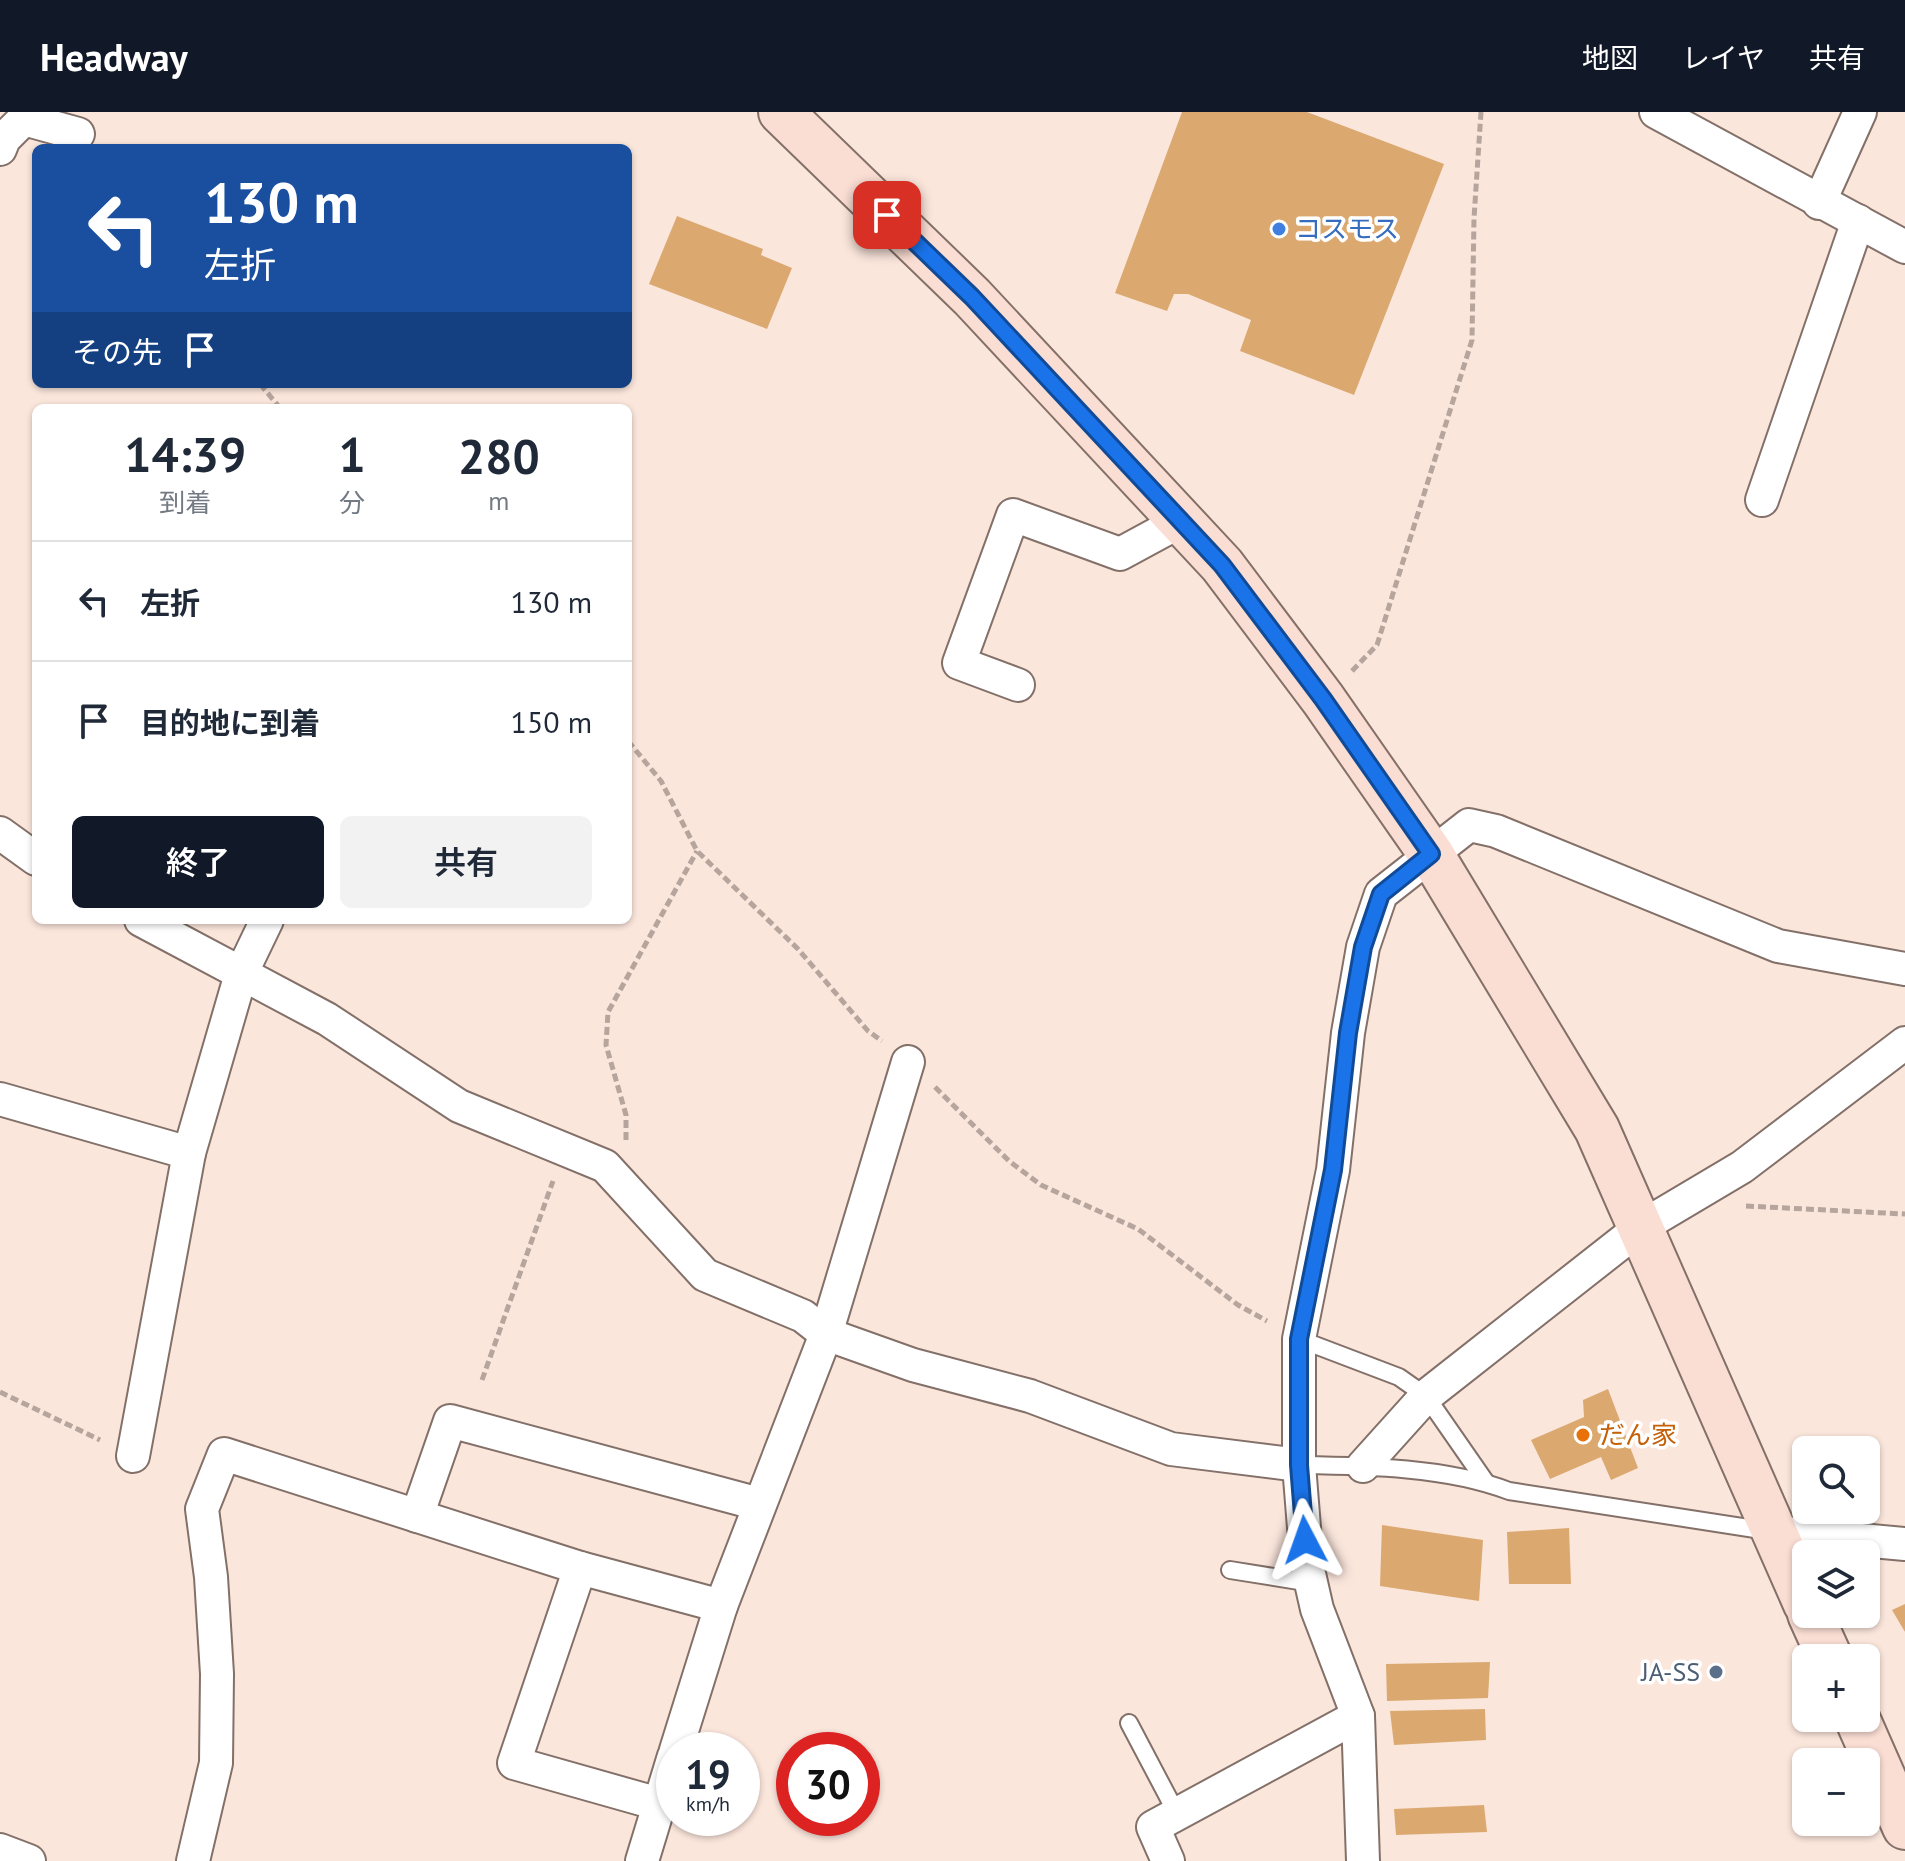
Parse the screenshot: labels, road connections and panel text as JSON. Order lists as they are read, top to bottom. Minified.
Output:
{"places":["コスモス","だん家","JA-SS"],"page":{"header":"Headway","nav":["地図","レイヤ","共有"],"turn":["130 m","左折"],"then":"その先","eta":["14:39","到着","1","分","280","m"],"list":[{"name":"左折","value":"130 m"},{"name":"目的地に到着","value":"150 m"}],"buttons":["終了","共有"],"map_buttons":["+","−"],"speed":"19 km/h","limit":"30"}}
